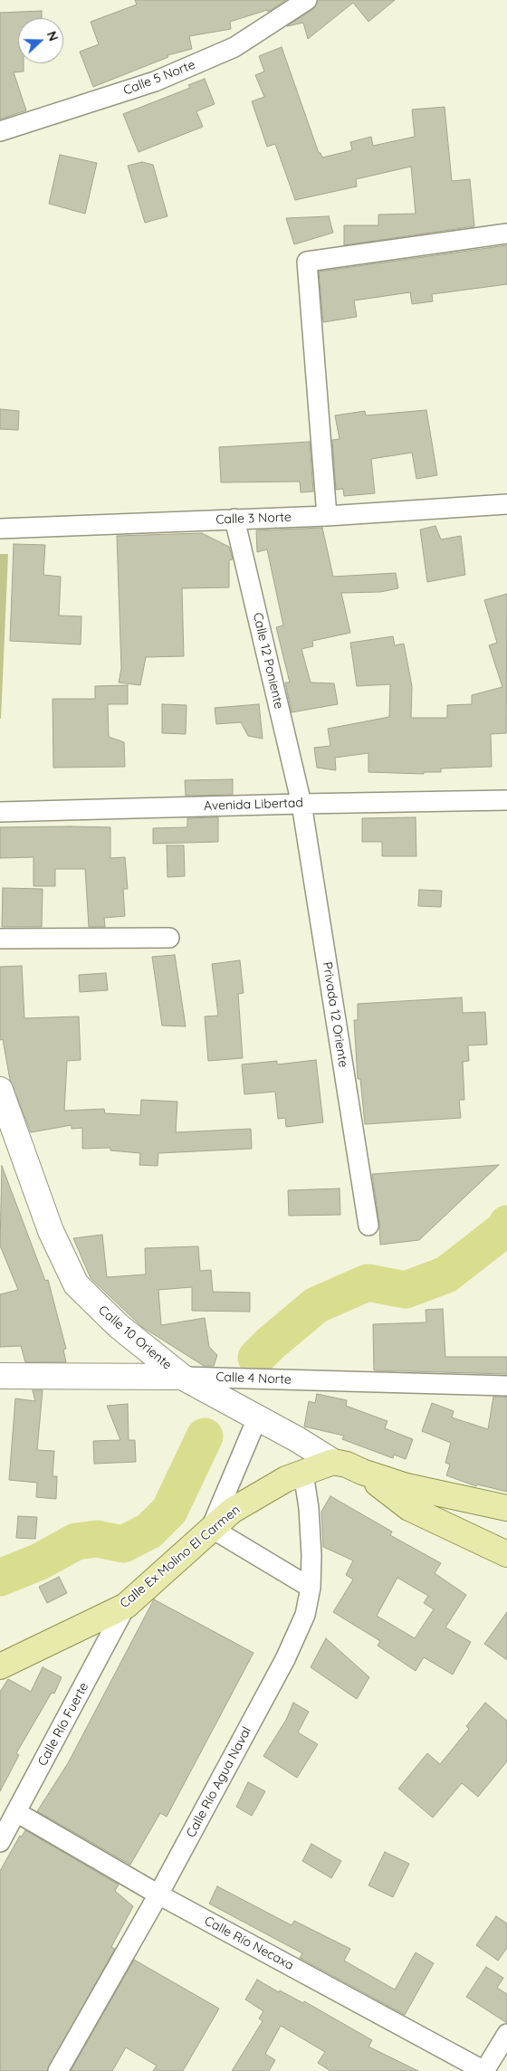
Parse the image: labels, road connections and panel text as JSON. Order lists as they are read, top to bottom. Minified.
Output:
{"streets":{"main road":["Calle 10 Oriente","Calle 4 Norte","Calle Ex Molino El Carmen"],"street":["Calle 5 Norte","Calle 3 Norte","Calle 12 Poniente","Avenida Libertad","Privada 12 Oriente","Calle Río Fuerte","Calle Río Agua Naval","Calle Río Necaxa"]},"crossings":[["Calle 3 Norte","Calle 12 Poniente"],["Calle 12 Poniente","Avenida Libertad"],["Calle 12 Poniente","Privada 12 Oriente"],["Avenida Libertad","Privada 12 Oriente"],["Calle 10 Oriente","Calle 4 Norte"],["Calle 10 Oriente","Calle Ex Molino El Carmen"],["Calle Ex Molino El Carmen","Calle Río Fuerte"],["Calle Ex Molino El Carmen","Calle Río Agua Naval"],["Calle Río Fuerte","Calle Río Necaxa"],["Calle Río Agua Naval","Calle Río Necaxa"]],"north":"right"}
